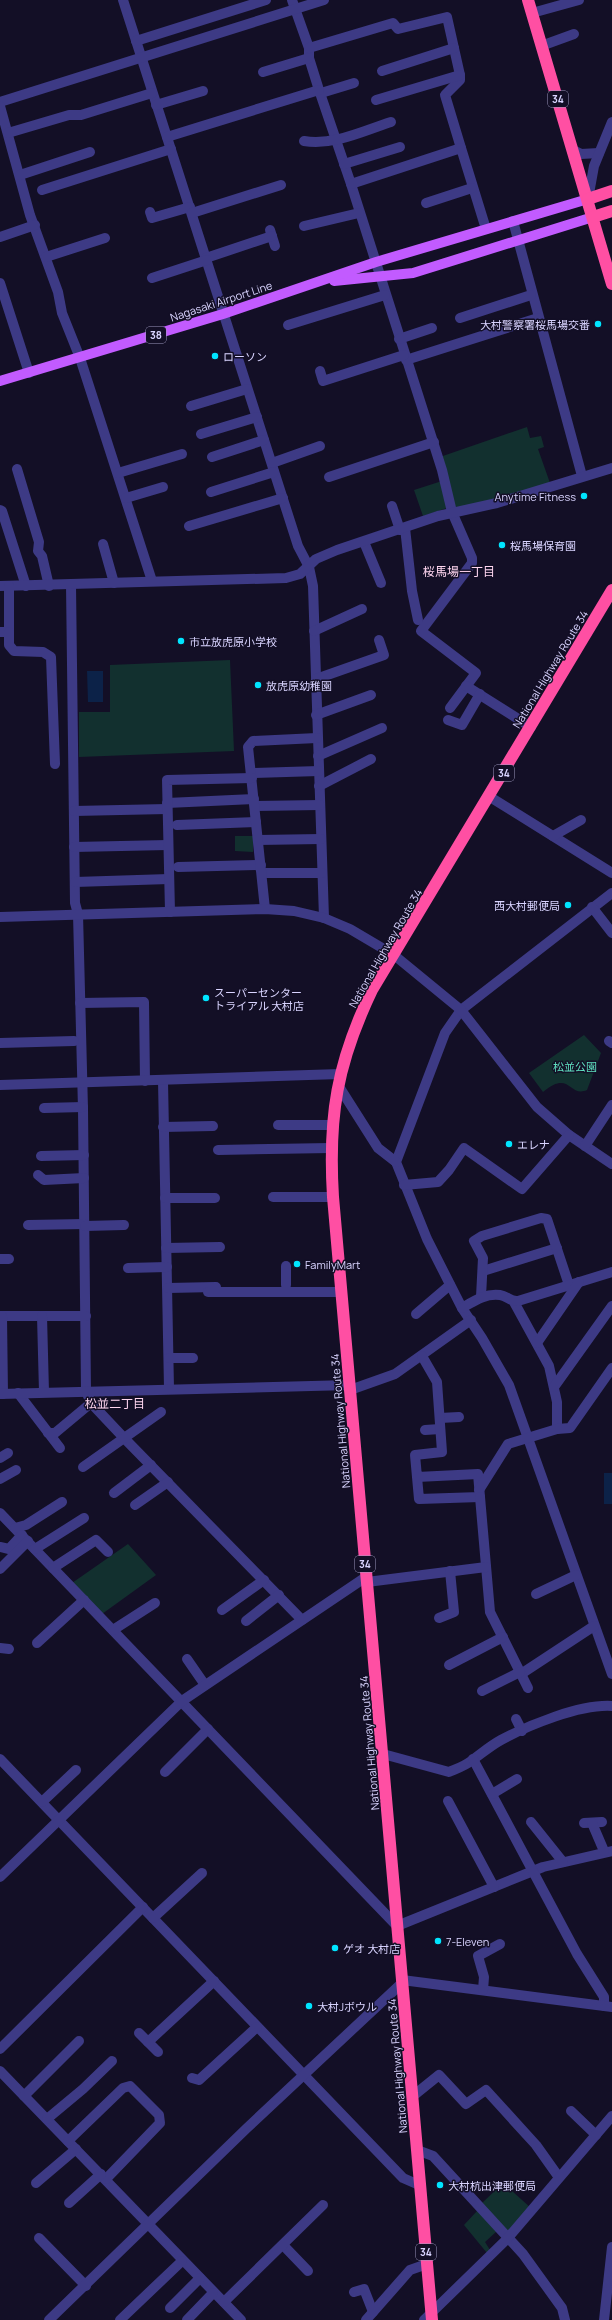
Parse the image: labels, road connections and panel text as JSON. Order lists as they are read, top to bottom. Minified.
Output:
{"streets":{"highway":["34","National Highway Route 34"],"main road":["Nagasaki Airport Line","38"]},"crossings":[["34","Nagasaki Airport Line"]],"districts":["桜馬場一丁目","松並二丁目"],"parks":["松並公園"],"places":["大村警察署桜馬場交番","ローソン","Anytime Fitness","桜馬場保育園","市立放虎原小学校","放虎原幼稚園","西大村郵便局","スーパーセンター トライアル 大村店","エレナ","FamilyMart","7-Eleven","ゲオ 大村店","大村Jボウル","大村杭出津郵便局"]}
